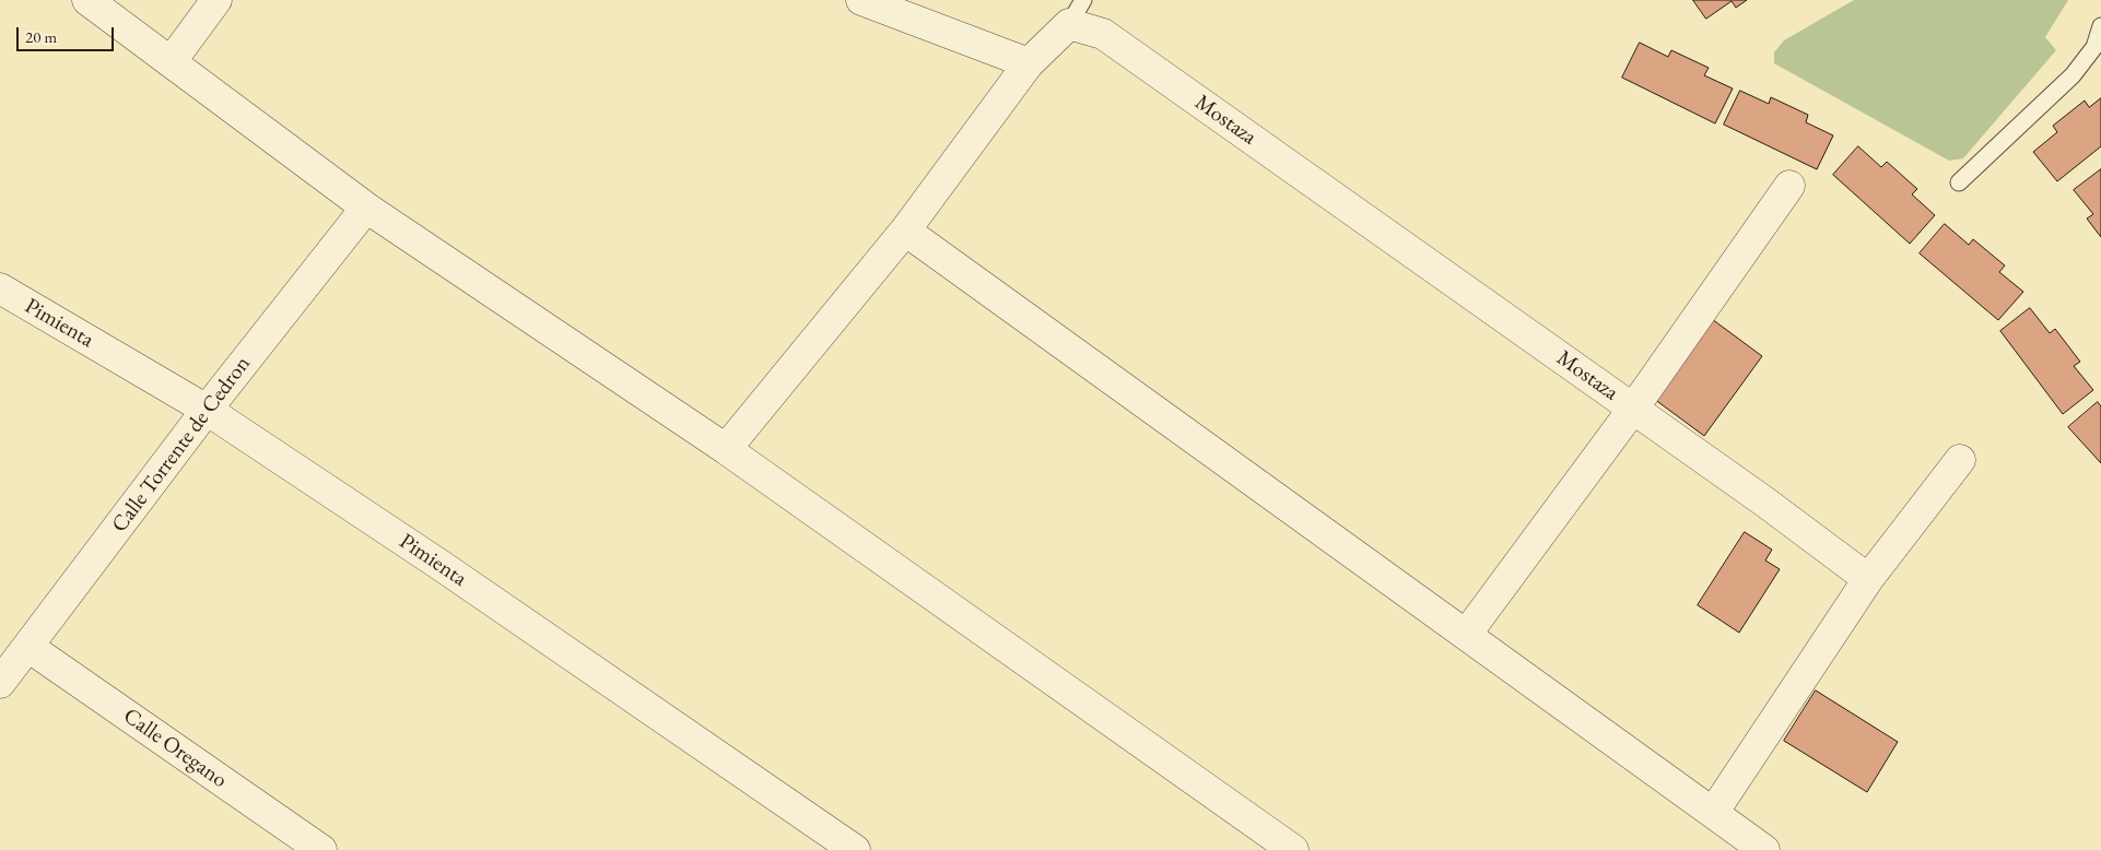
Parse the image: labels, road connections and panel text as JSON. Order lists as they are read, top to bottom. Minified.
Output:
{"streets":{"street":["Mostaza","Pimienta","Calle Torrente de Cedron","Calle Oregano"]},"crossings":[["Pimienta","Calle Torrente de Cedron"],["Calle Torrente de Cedron","Calle Oregano"]],"scale_bar":"20 m"}
